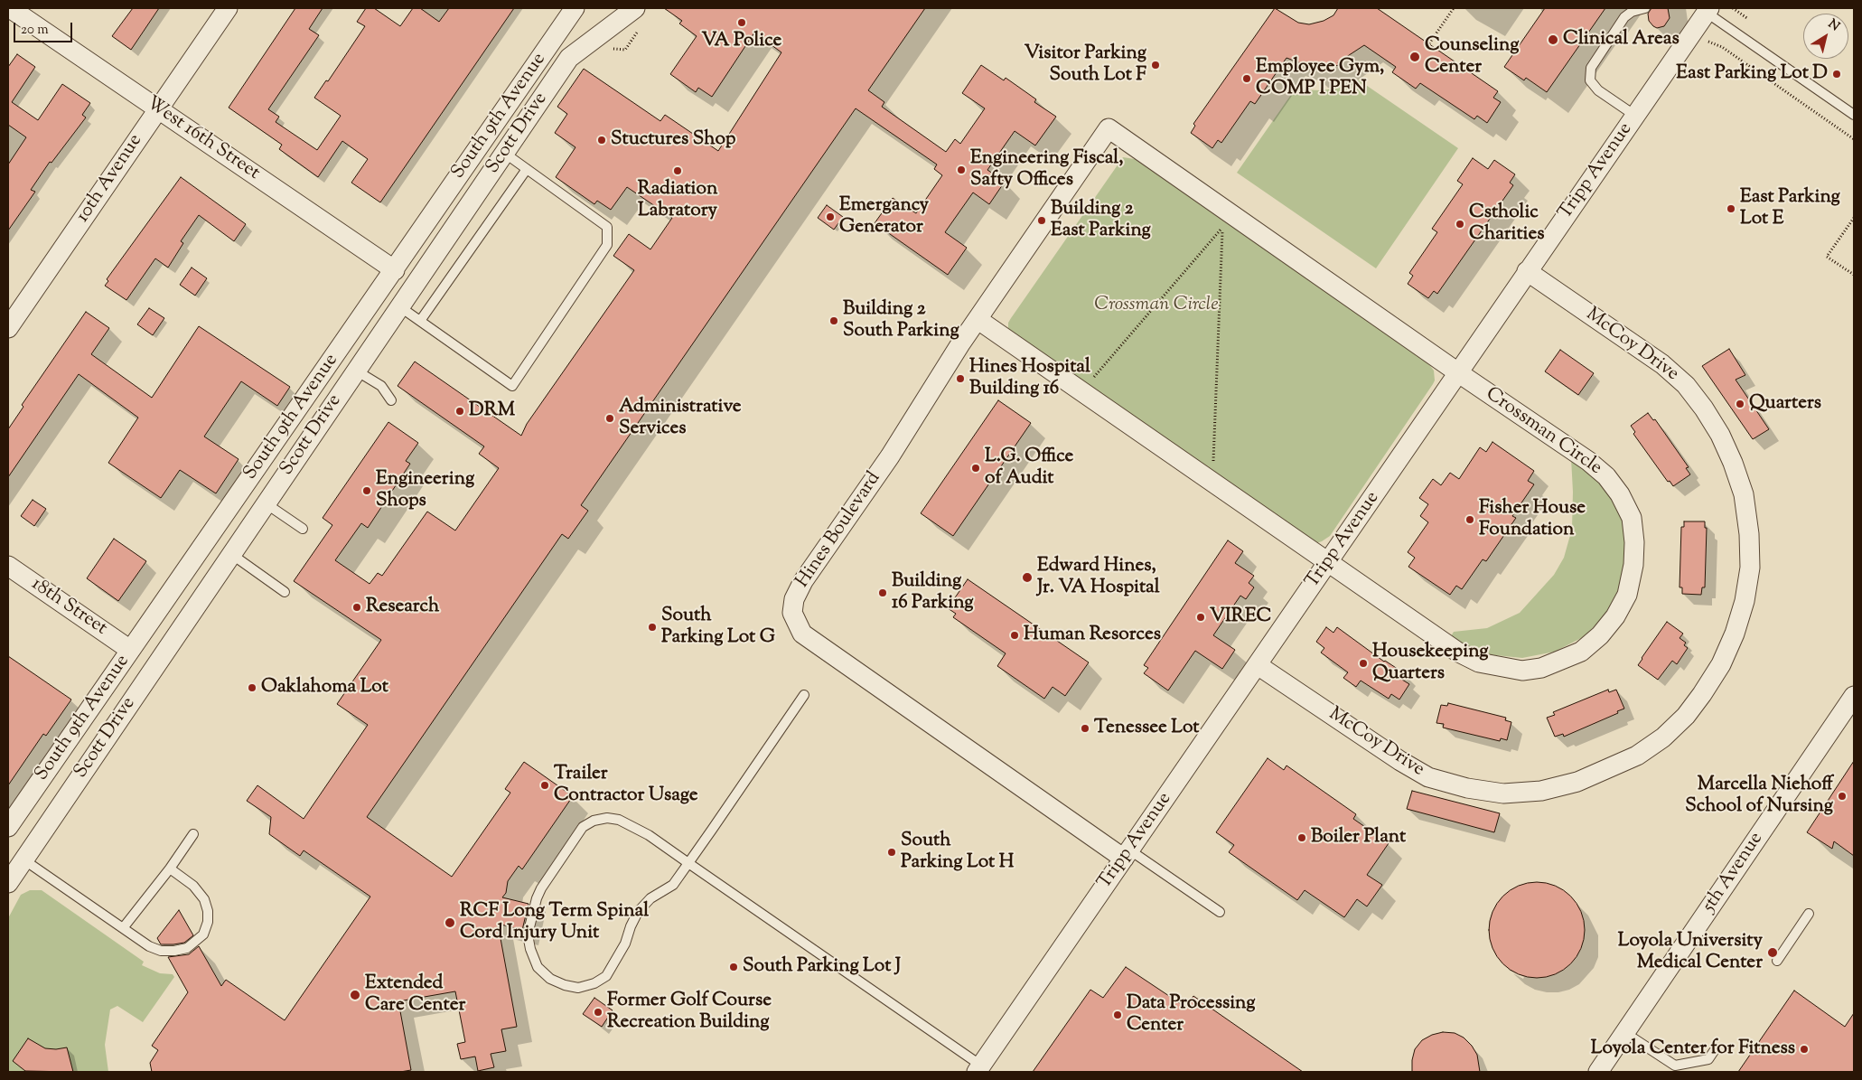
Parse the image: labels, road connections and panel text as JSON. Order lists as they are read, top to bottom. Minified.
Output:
{"streets":{"street":["South 9th Avenue","Scott Drive","West 16th Street","Tripp Avenue","10th Avenue","McCoy Drive","Crossman Circle","Hines Boulevard","18th Street","5th Avenue"]},"crossings":[["South 9th Avenue","West 16th Street"],["South 9th Avenue","18th Street"],["West 16th Street","10th Avenue"],["Tripp Avenue","McCoy Drive"],["Tripp Avenue","Crossman Circle"],["Tripp Avenue","Hines Boulevard"],["Crossman Circle","Hines Boulevard"]],"parks":["Crossman Circle"],"places":["VA Police","Clinical Areas","Counseling Center","Visitor Parking South Lot F","East Parking Lot D","Employee Gym, COMP I PEN","Stuctures Shop","Engineering Fiscal, Safty Offices","Radiation Labratory","East Parking Lot E","Emergancy Generator","Building 2 East Parking","Cstholic Charities","Building 2 South Parking","Hines Hospital Building 16","Quarters","DRM","Administrative Services","L.G. Office of Audit","Engineering Shops","Fisher House Foundation","Edward Hines, Jr. VA Hospital","Building 16 Parking","Research","VIREC","South Parking Lot G","Human Resorces","Housekeeping Quarters","Oaklahoma Lot","Tenessee Lot","Trailer Contractor Usage","Marcella Niehoff School of Nursing","Boiler Plant","South Parking Lot H","RCF Long Term Spinal Cord Injury Unit","Loyola University Medical Center","South Parking Lot J","Extended Care Center","Former Golf Course Recreation Building","Data Processing Center","Loyola Center for Fitness"],"scale_bar":"20 m","north":"top right"}
